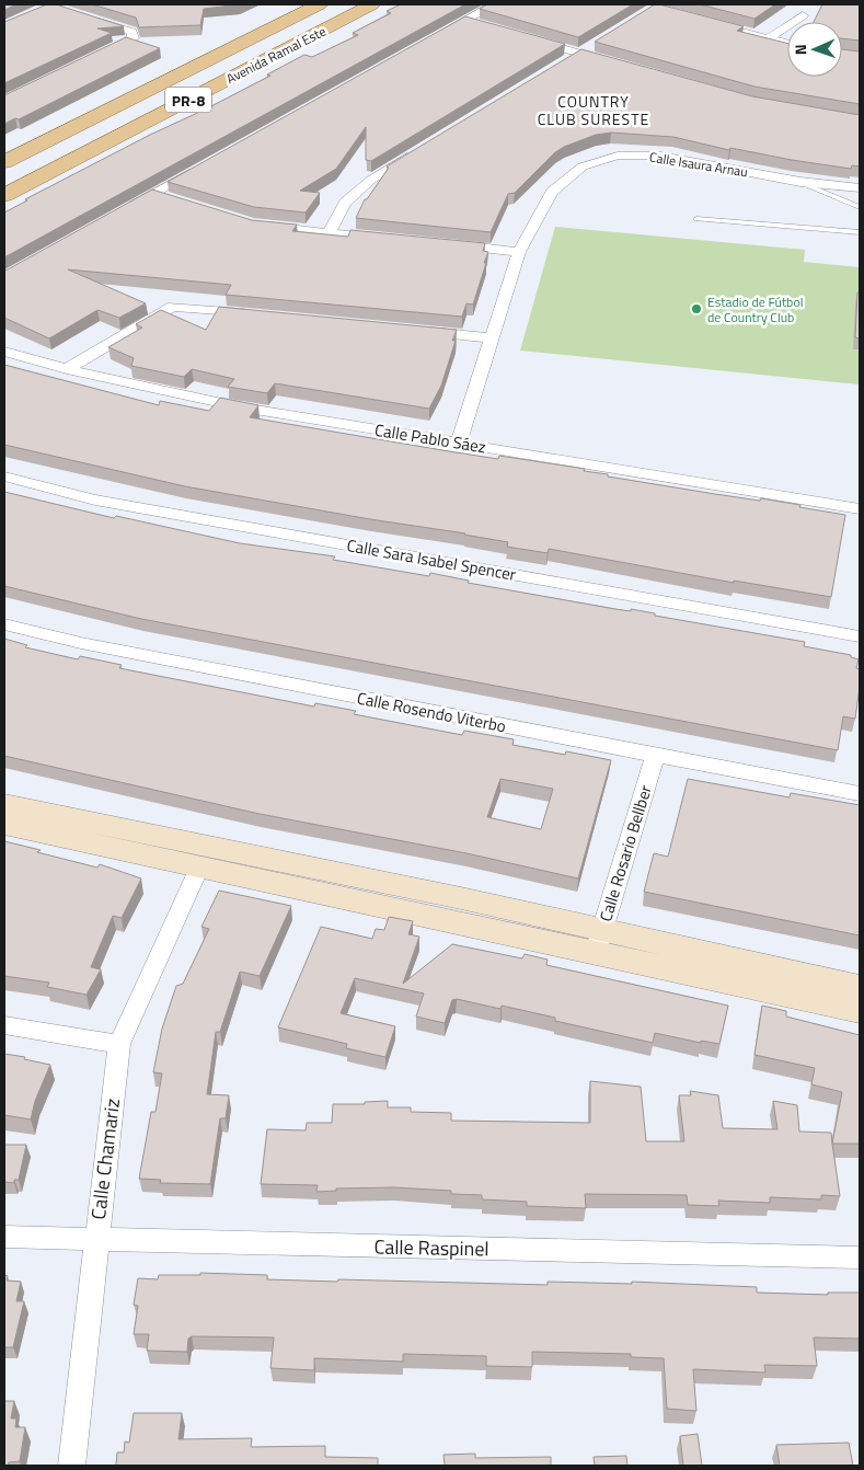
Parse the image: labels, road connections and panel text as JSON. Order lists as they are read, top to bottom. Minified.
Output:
{"streets":{"main road":["Avenida Ramal Este","PR-8"],"street":["Calle Isaura Arnau","Calle Pablo Sáez","Calle Sara Isabel Spencer","Calle Rosendo Viterbo","Calle Rosario Bellber","Calle Chamariz","Calle Raspinel"]},"crossings":[["Calle Isaura Arnau","Calle Pablo Sáez"],["Calle Rosendo Viterbo","Calle Rosario Bellber"],["Calle Chamariz","Calle Raspinel"]],"districts":["COUNTRY CLUB SURESTE"],"places":["Estadio de Fútbol de Country Club"],"north":"left"}
